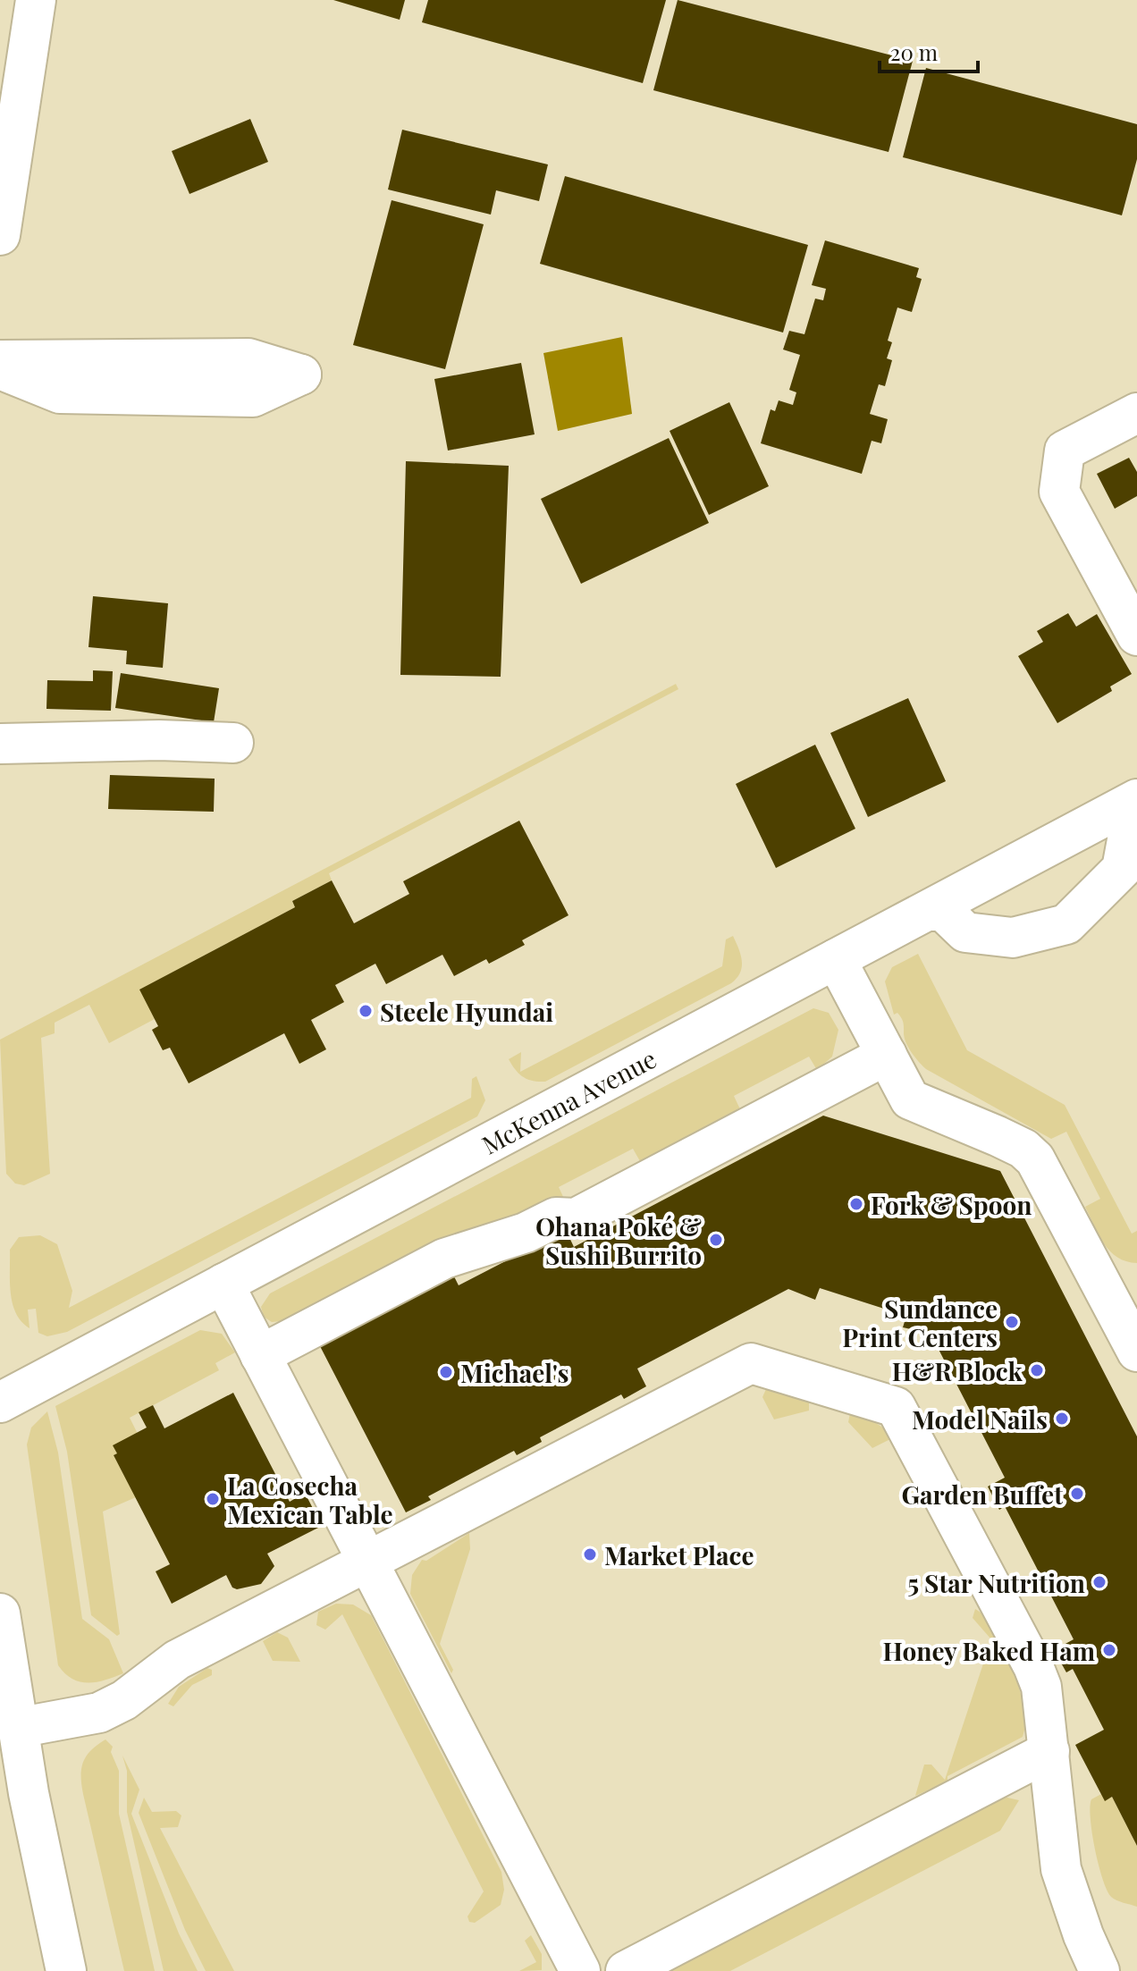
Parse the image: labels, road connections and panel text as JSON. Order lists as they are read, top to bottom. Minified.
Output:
{"streets":{"street":["McKenna Avenue"]},"places":["Steele Hyundai","Fork & Spoon","Ohana Poké & Sushi Burrito","Sundance Print Centers","H&R Block","Michael's","Model Nails","Garden Buffet","La Cosecha Mexican Table","Market Place","5 Star Nutrition","Honey Baked Ham"],"scale_bar":"20 m"}
